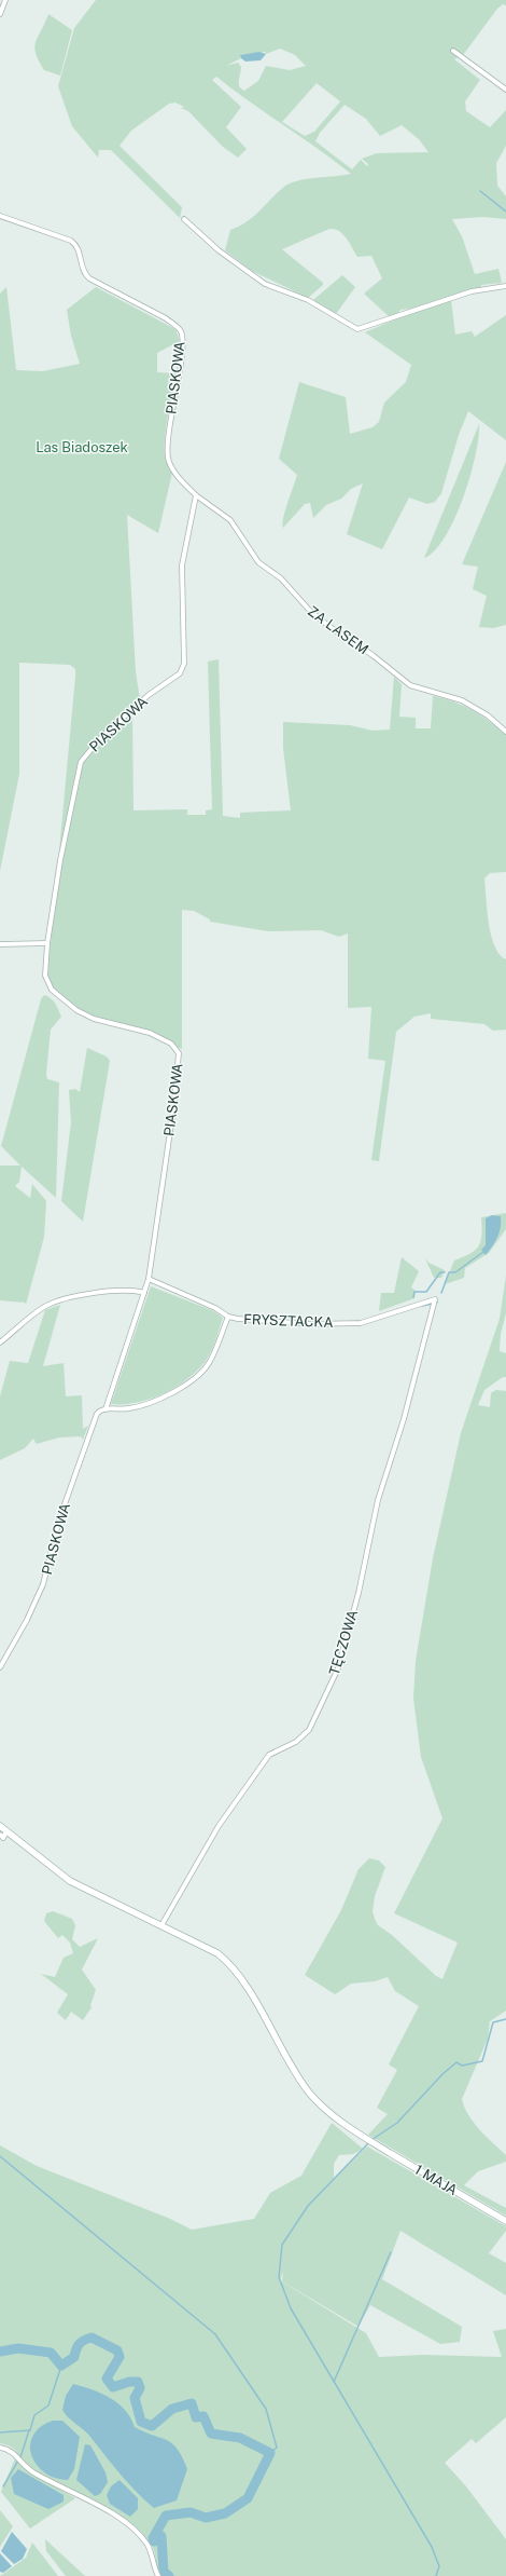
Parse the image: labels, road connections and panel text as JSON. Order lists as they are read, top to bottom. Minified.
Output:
{"streets":{"street":["PIASKOWA","ZA LASEM","FRYSZTACKA","TĘCZOWA","1 MAJA"]},"crossings":[["PIASKOWA","ZA LASEM"],["PIASKOWA","FRYSZTACKA"],["FRYSZTACKA","TĘCZOWA"],["TĘCZOWA","1 MAJA"]],"parks":["Las Biadoszek"]}
